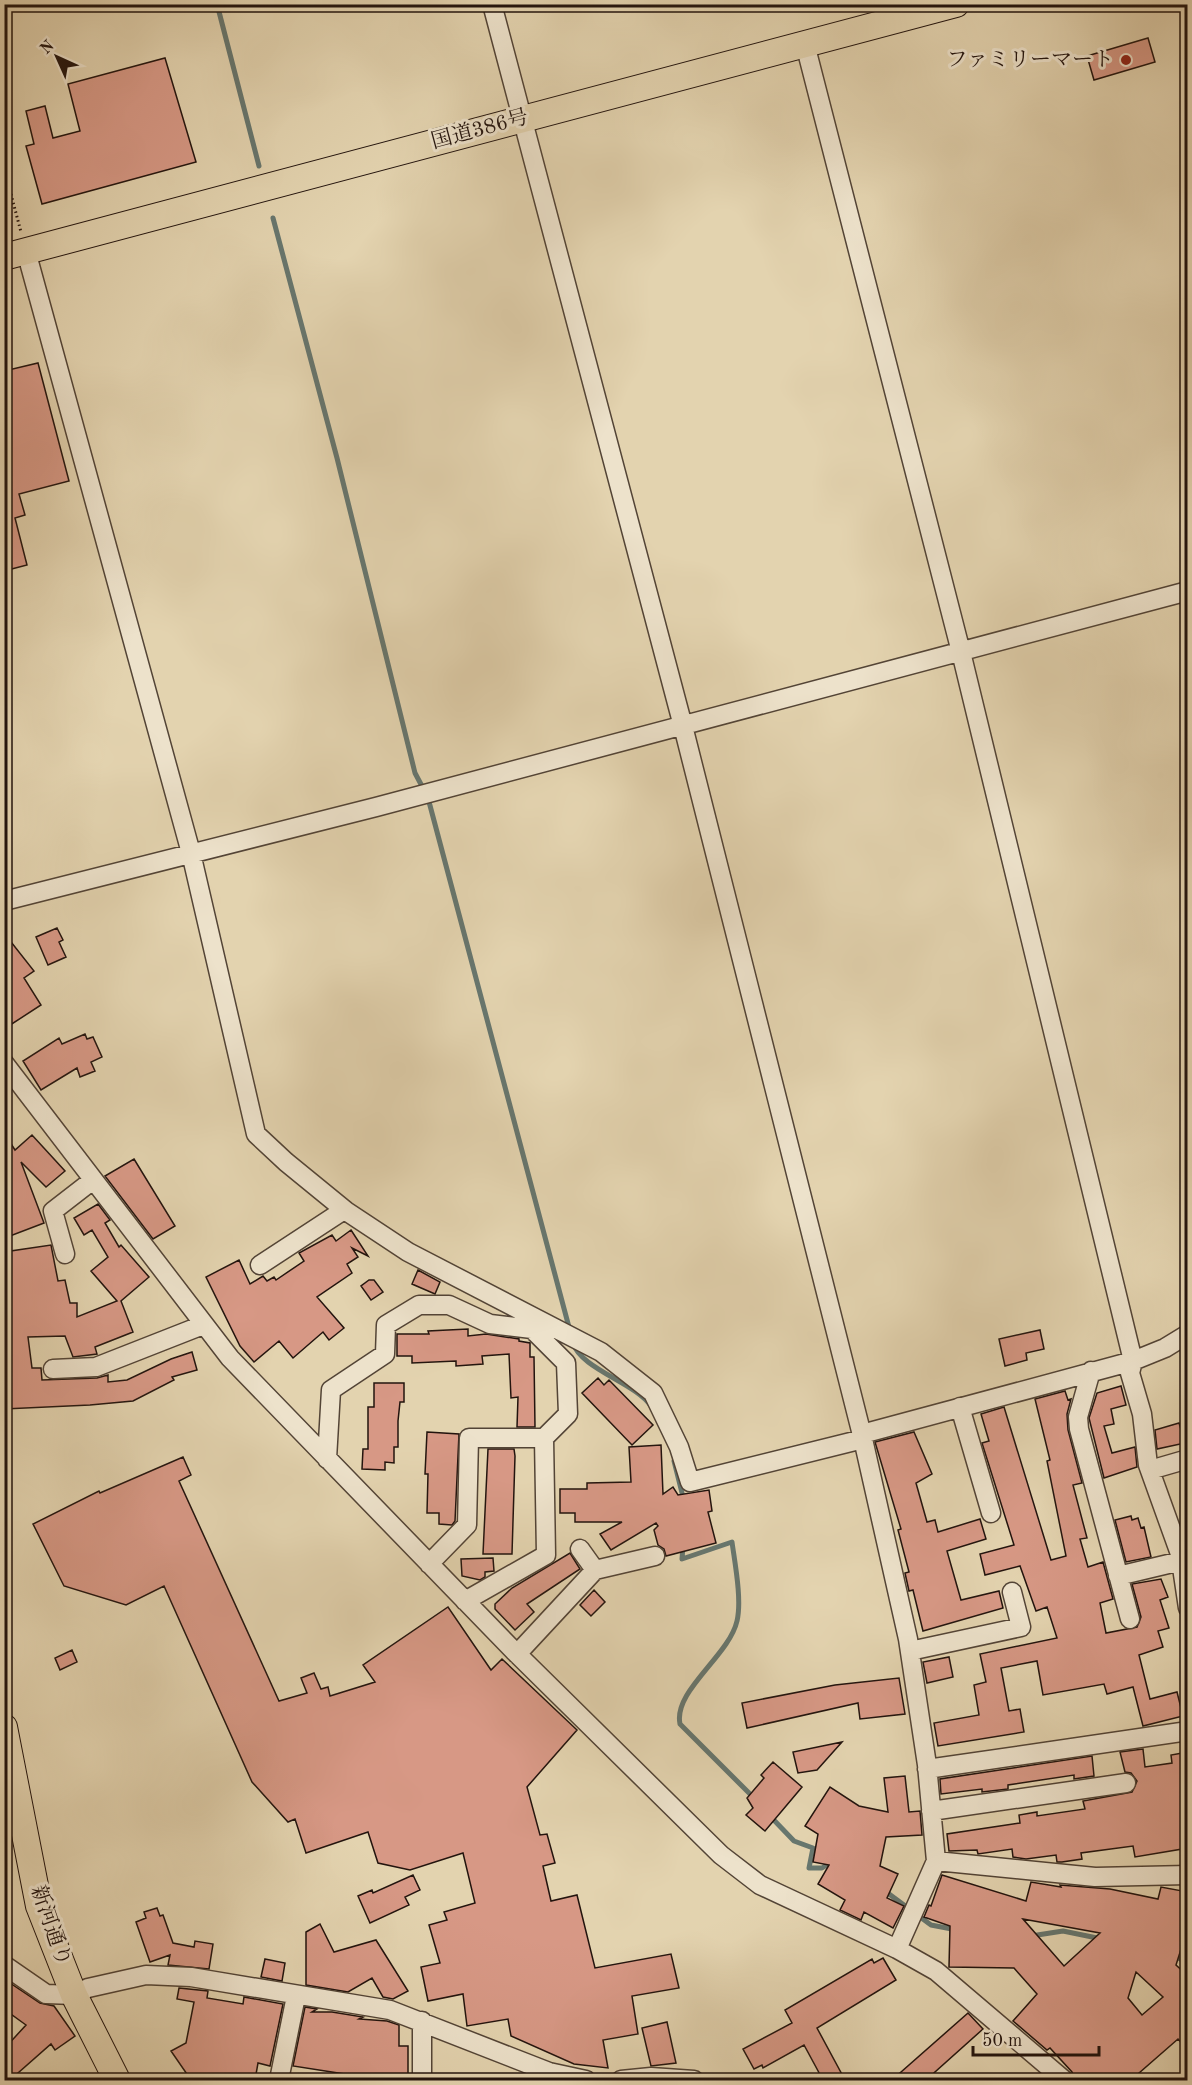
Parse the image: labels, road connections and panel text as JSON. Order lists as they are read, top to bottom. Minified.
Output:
{"streets":{"highway":["国道386号","新河通り"]},"places":["ファミリーマート"],"scale_bar":"50 m","north":"top left"}
